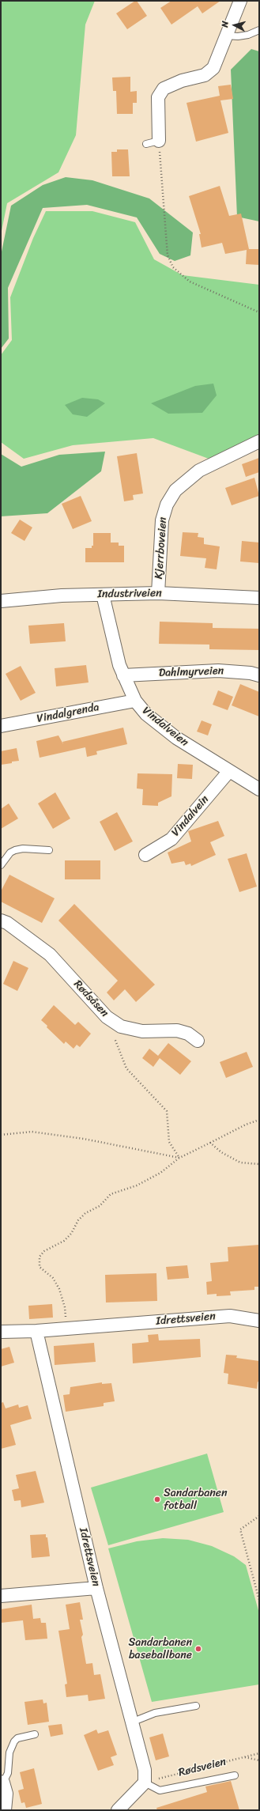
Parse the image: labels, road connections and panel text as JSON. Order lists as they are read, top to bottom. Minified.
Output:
{"streets":{"street":["Kjerrboveien","Industriveien","Dahlmyrveien","Vindalgrenda","Vindalveien","Vindalvein","Rødsåsen","Idrettsveien"],"lane":["Rødsveien"]},"crossings":[["Kjerrboveien","Industriveien"],["Industriveien","Vindalveien"],["Dahlmyrveien","Vindalveien"],["Vindalgrenda","Vindalveien"],["Vindalveien","Vindalvein"],["Idrettsveien","Rødsveien"]],"places":["Sandarbanen fotball","Sandarbanen baseballbane"],"north":"left"}
